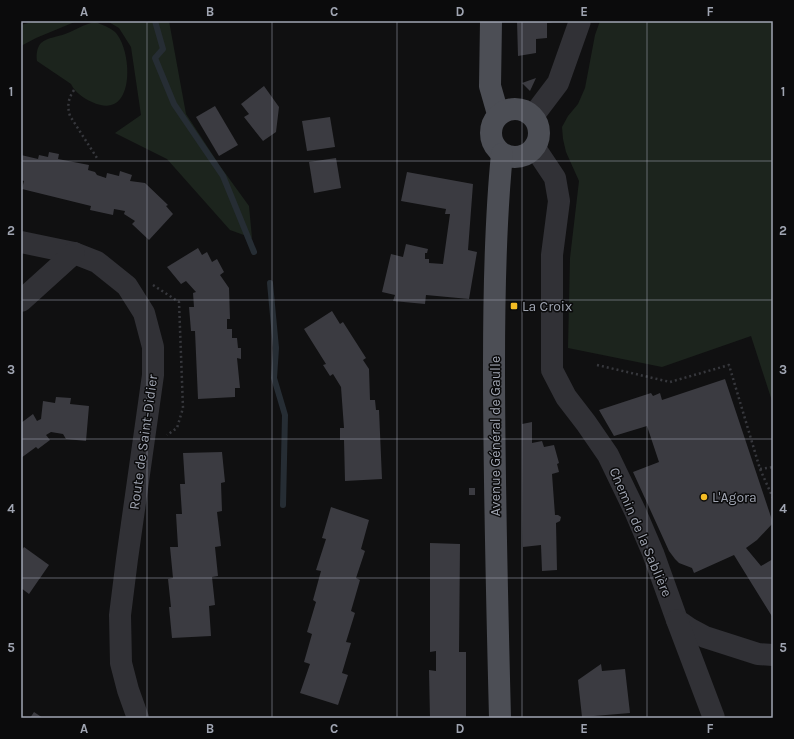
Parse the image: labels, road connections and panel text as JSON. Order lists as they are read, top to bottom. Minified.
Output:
{"streets":{"main road":["Avenue Général de Gaulle"],"street":["Route de Saint-Didier","Chemin de la Sablière"]},"crossings":[["Avenue Général de Gaulle","Chemin de la Sablière"]],"places":{"transit":["La Croix"],"other":["L'Agora"]},"grid":{"columns":["A","B","C","D","E","F"],"rows":["1","2","3","4","5"]}}
